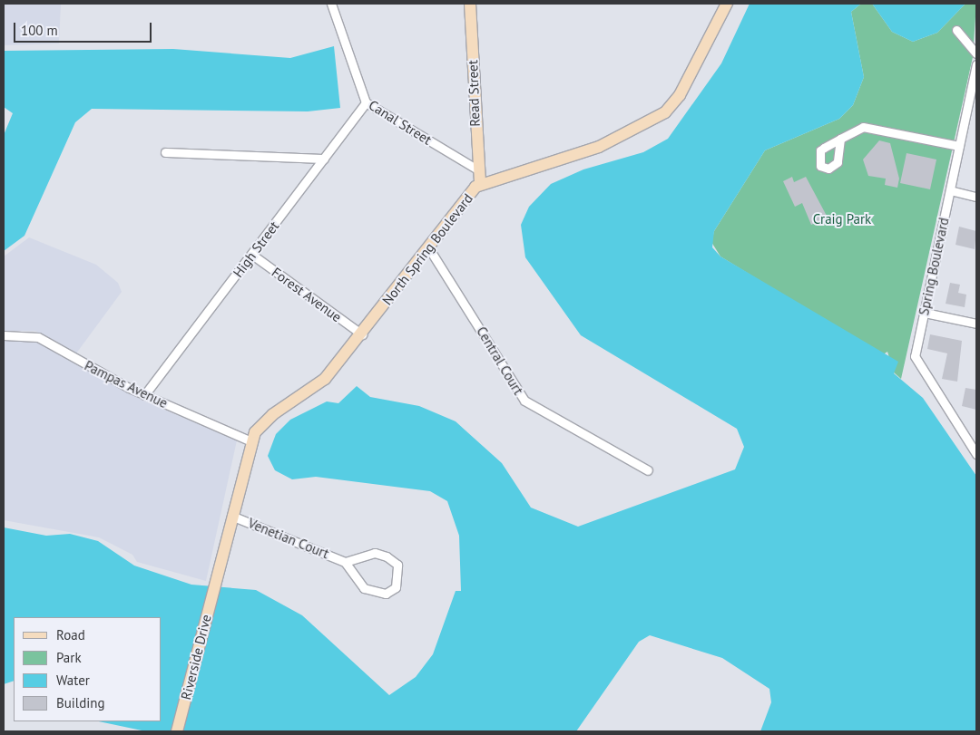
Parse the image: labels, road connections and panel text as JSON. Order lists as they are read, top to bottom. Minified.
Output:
{"streets":{"street":["Read Street","Canal Street","High Street","North Spring Boulevard","Spring Boulevard","Forest Avenue","Central Court","Pampas Avenue","Venetian Court","Riverside Drive"]},"crossings":[["Read Street","Canal Street"],["Read Street","North Spring Boulevard"],["Canal Street","High Street"],["High Street","Forest Avenue"],["High Street","Pampas Avenue"],["North Spring Boulevard","Forest Avenue"],["North Spring Boulevard","Central Court"],["North Spring Boulevard","Pampas Avenue"],["North Spring Boulevard","Venetian Court"],["North Spring Boulevard","Riverside Drive"]],"parks":["Craig Park"],"legend":["Road","Park","Water","Building"],"scale_bar":"100 m"}
